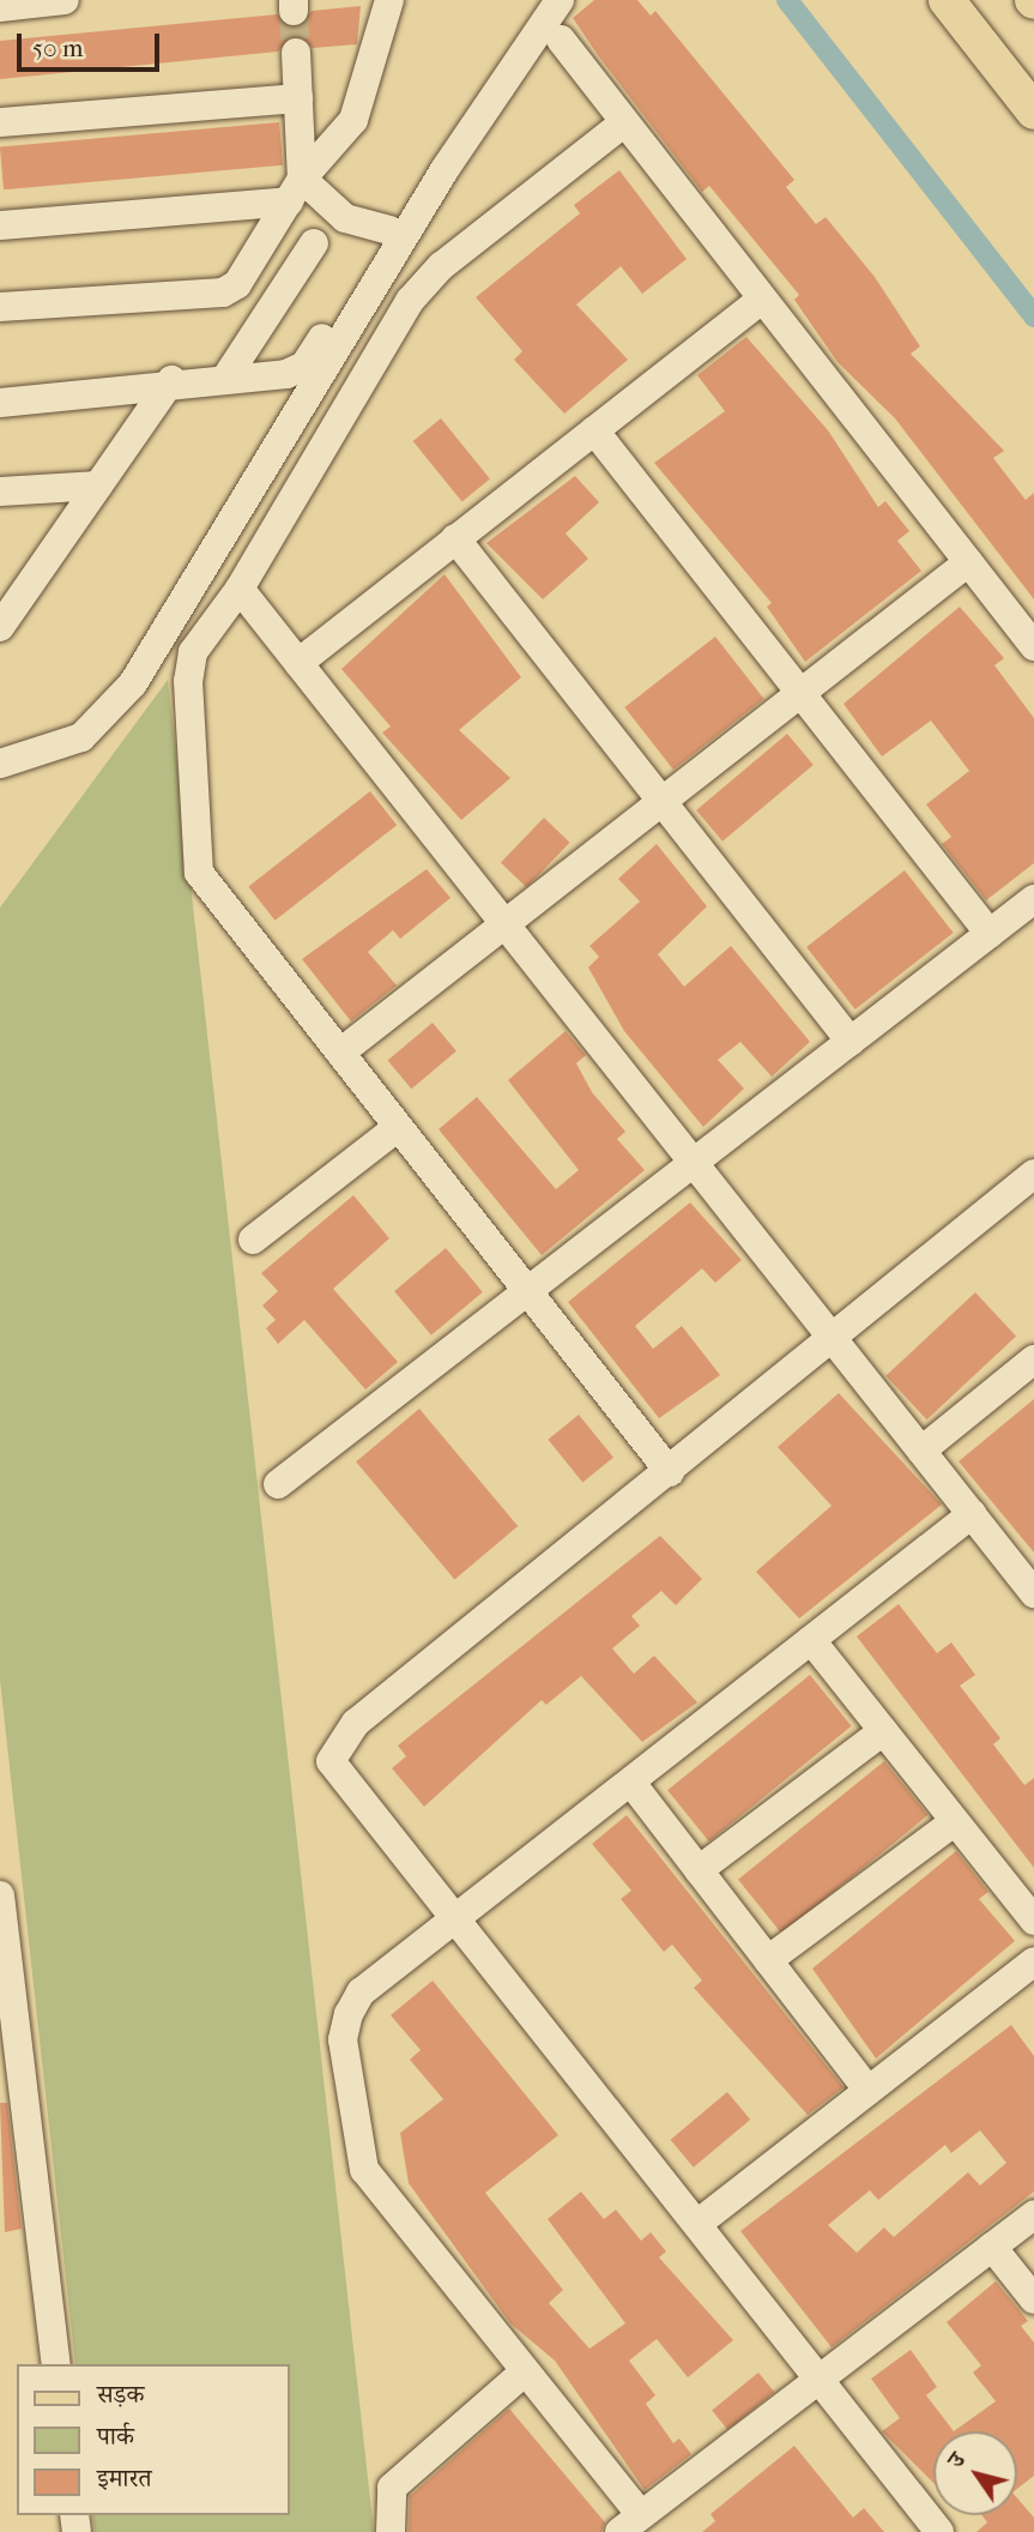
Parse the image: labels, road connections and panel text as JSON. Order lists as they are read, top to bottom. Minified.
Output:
{"legend":["सड़क","पार्क","इमारत"],"scale_bar":"50 m","north":"top left"}
